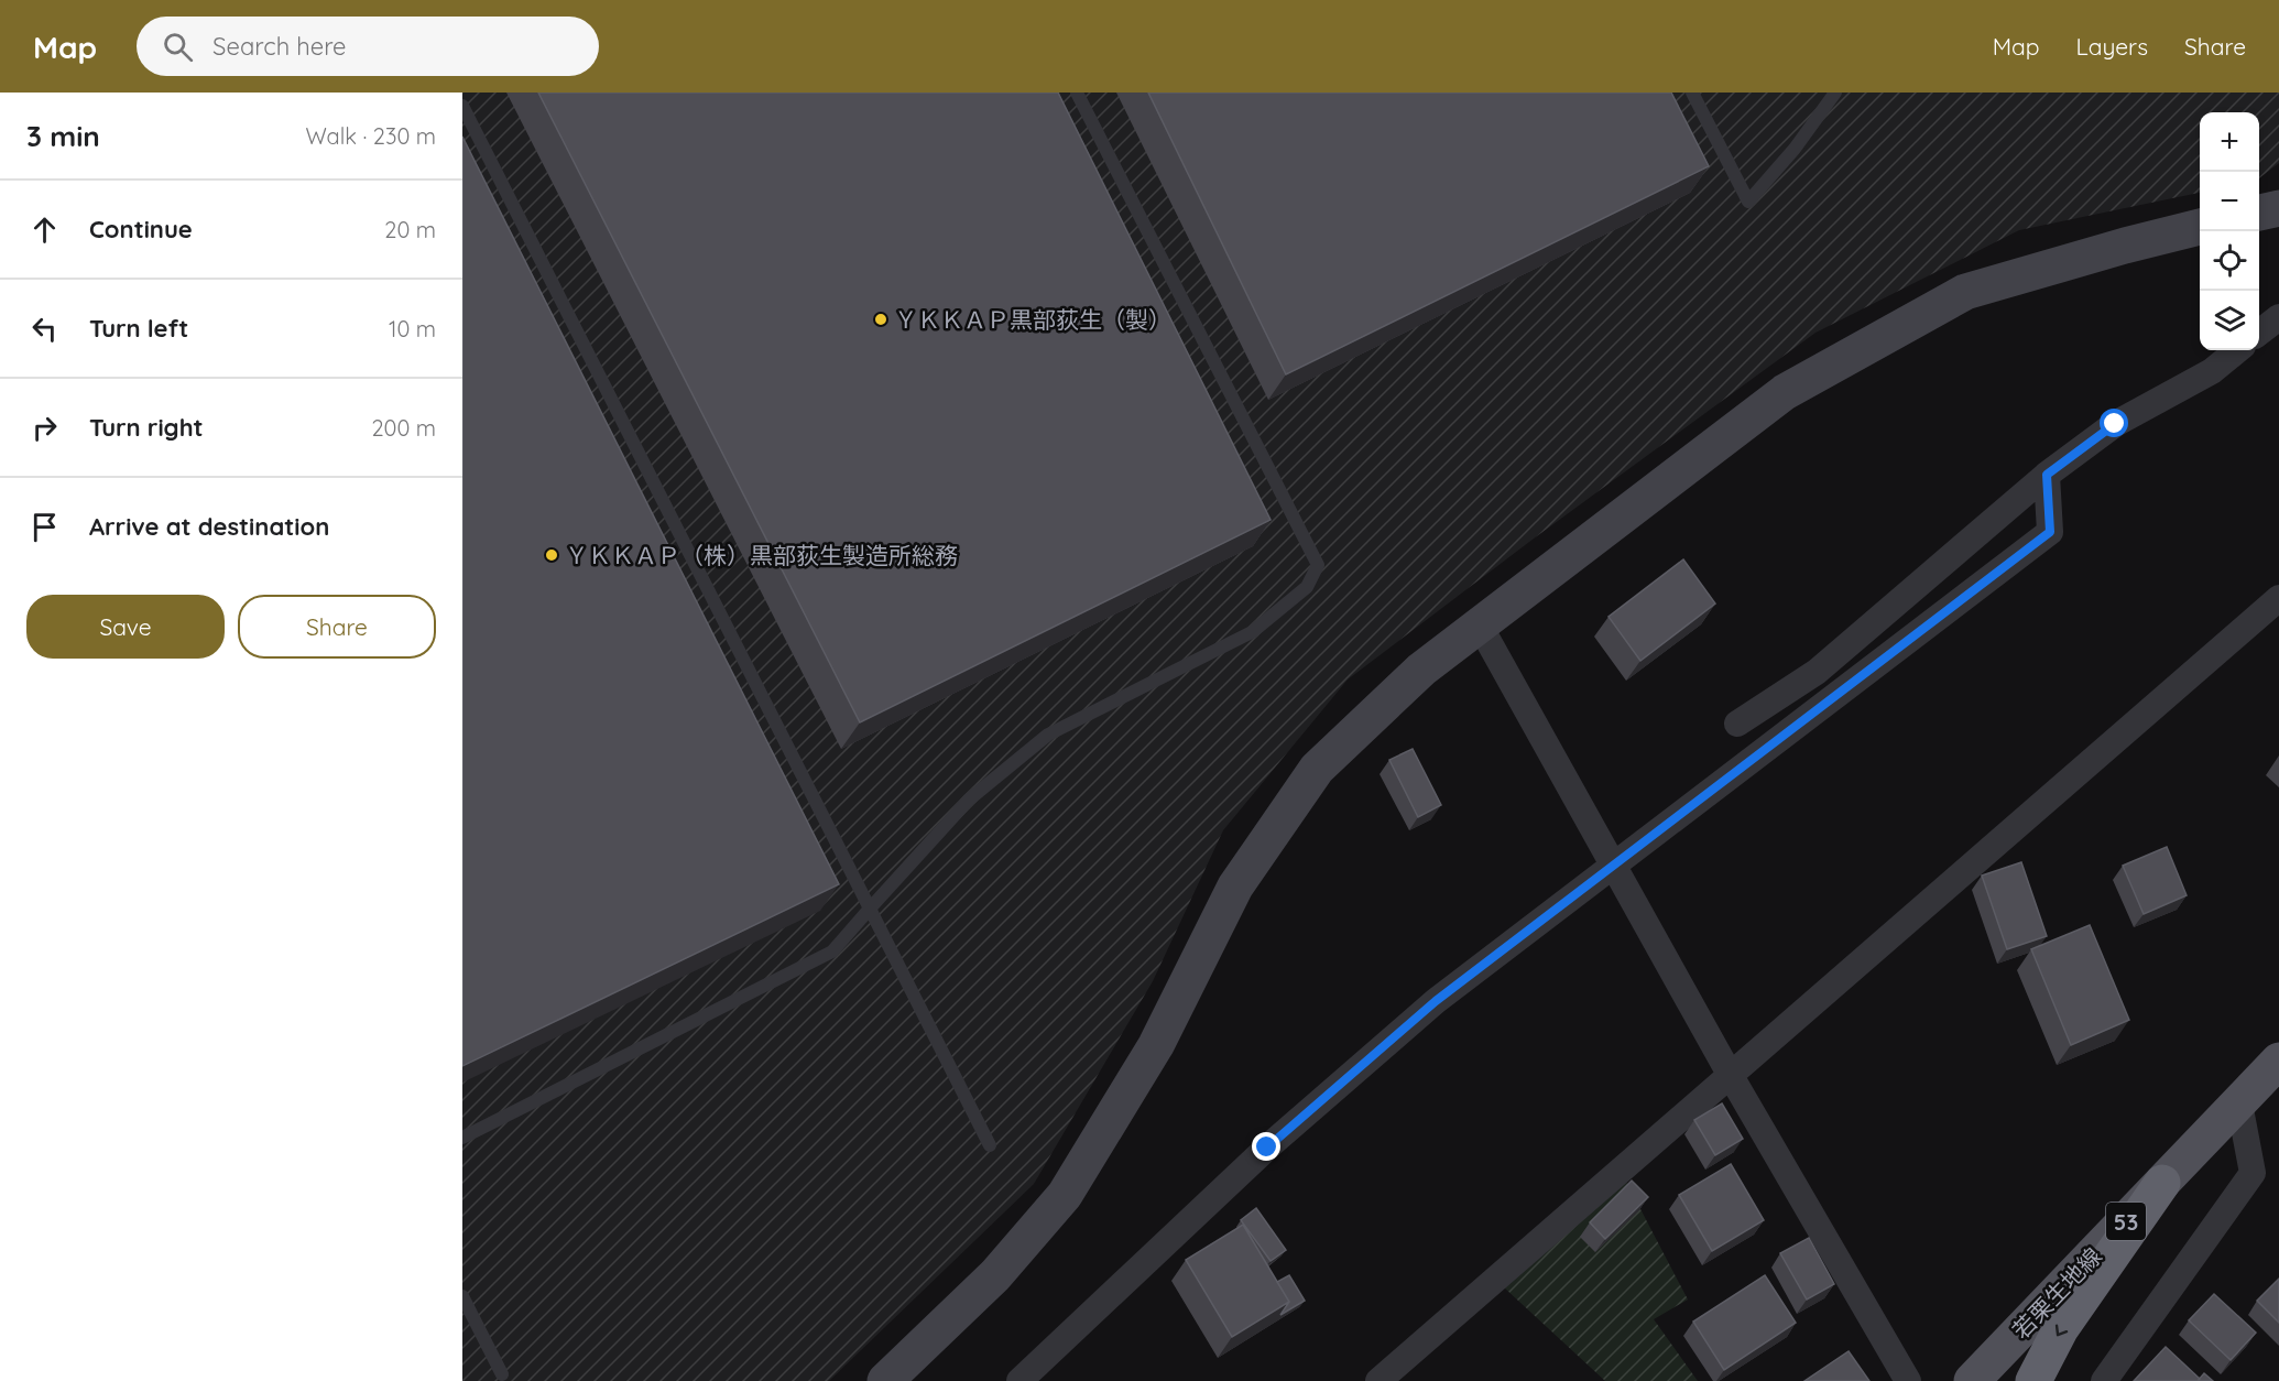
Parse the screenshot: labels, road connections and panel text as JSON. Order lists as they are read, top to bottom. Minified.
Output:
{"streets":{"main road":["53","若栗生地線"]},"places":["ＹＫＫＡＰ黒部荻生（製）","ＹＫＫＡＰ（株）黒部荻生製造所総務"],"page":{"header":"Map","search":"Search here","nav":["Map","Layers","Share"],"heading":["3 min","Walk · 230 m"],"map_buttons":["+","−"],"list":[["Continue","20 m"],["Turn left","10 m"],["Turn right","200 m"],"Arrive at destination"],"buttons":["Save","Share"]}}
